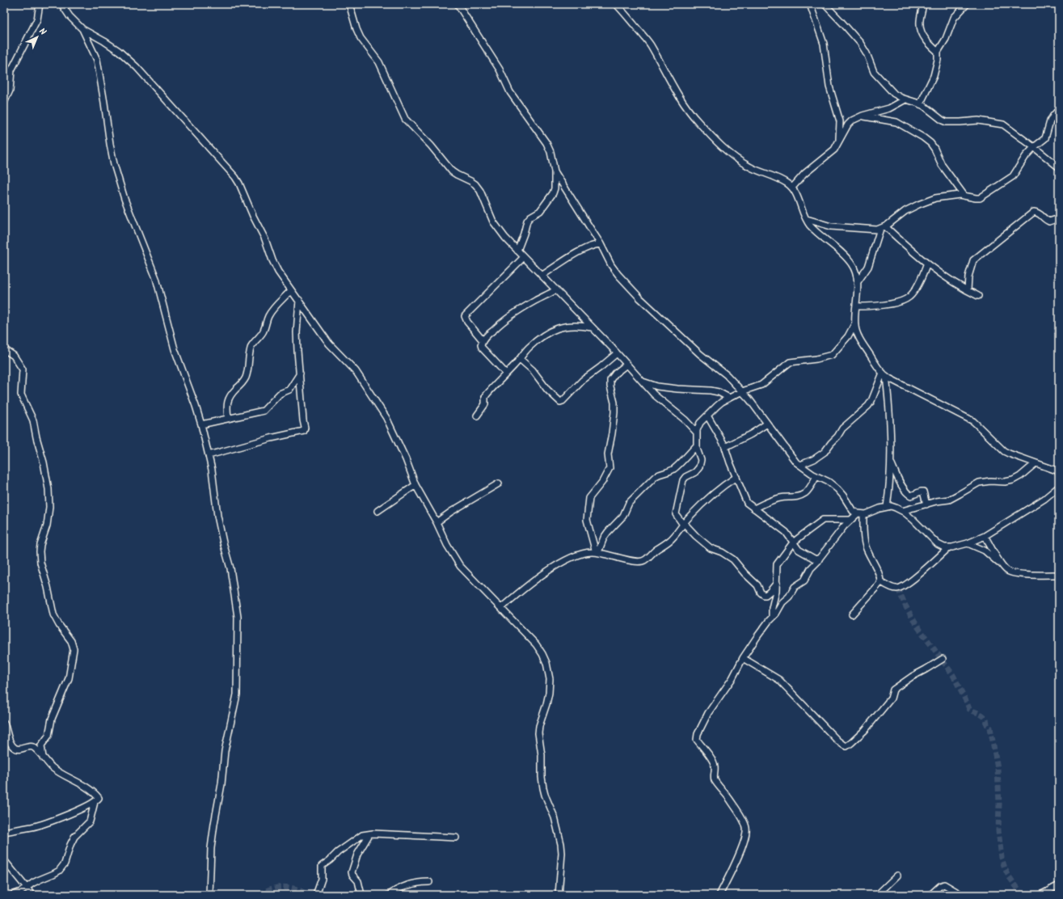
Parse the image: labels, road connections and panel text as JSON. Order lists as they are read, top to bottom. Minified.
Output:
{"north":"top right"}
